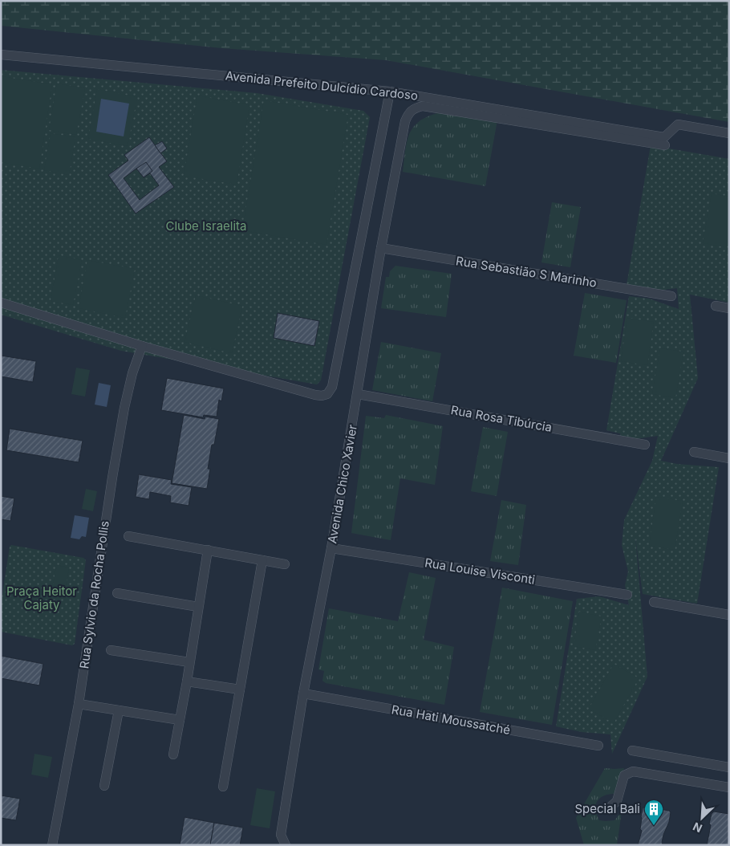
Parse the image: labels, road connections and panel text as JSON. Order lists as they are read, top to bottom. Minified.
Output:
{"streets":{"street":["Avenida Prefeito Dulcídio Cardoso","Rua Sebastião S Marinho","Rua Rosa Tibúrcia","Avenida Chico Xavier","Rua Louise Visconti","Rua Sylvio da Rocha Pollis","Rua Hati Moussatché"]},"crossings":[["Avenida Prefeito Dulcídio Cardoso","Avenida Chico Xavier"],["Rua Sebastião S Marinho","Avenida Chico Xavier"],["Rua Rosa Tibúrcia","Avenida Chico Xavier"],["Avenida Chico Xavier","Rua Louise Visconti"],["Avenida Chico Xavier","Rua Hati Moussatché"]],"parks":["Clube Israelita","Praça Heitor Cajaty"],"places":{"building":["Special Bali"]},"north":"bottom left"}
